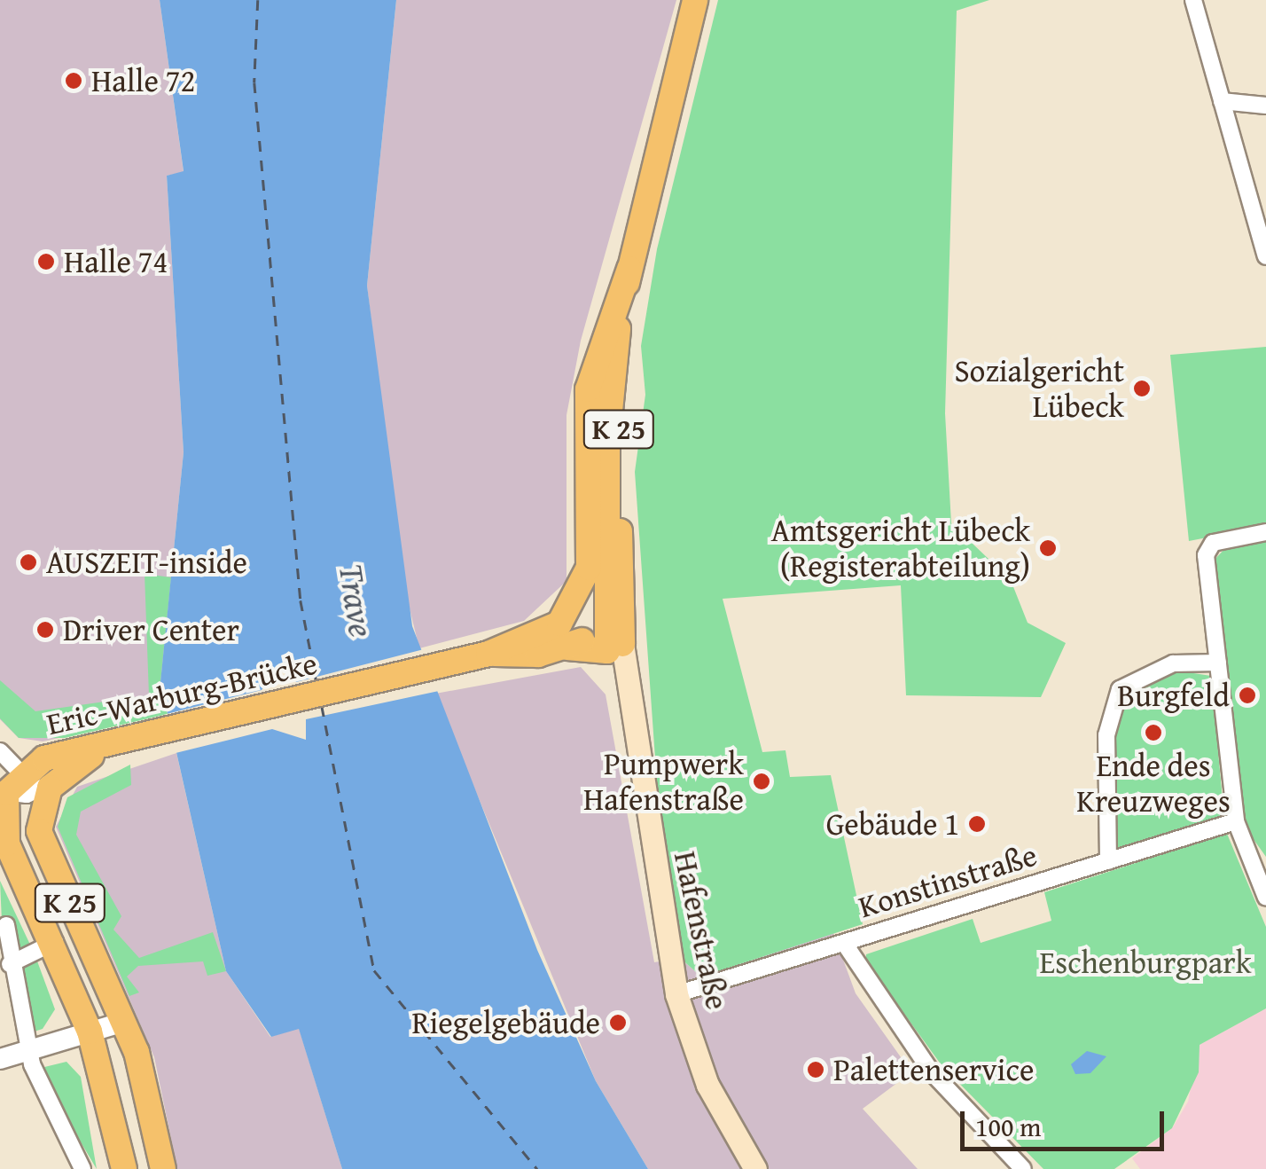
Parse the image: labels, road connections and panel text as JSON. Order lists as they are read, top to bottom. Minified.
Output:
{"streets":{"main road":["K 25","Eric-Warburg-Brücke","Hafenstraße"],"street":["Konstinstraße"]},"crossings":[["K 25","Eric-Warburg-Brücke"],["K 25","Hafenstraße"],["Eric-Warburg-Brücke","Hafenstraße"],["Konstinstraße","Hafenstraße"]],"water":["Trave"],"parks":["Eschenburgpark"],"places":["Halle 72","Halle 74","Sozialgericht Lübeck","Amtsgericht Lübeck (Registerabteilung)","AUSZEIT-inside","Driver Center","Burgfeld","Ende des Kreuzweges","Pumpwerk Hafenstraße","Gebäude 1","Riegelgebäude","Palettenservice"],"scale_bar":"100 m"}
